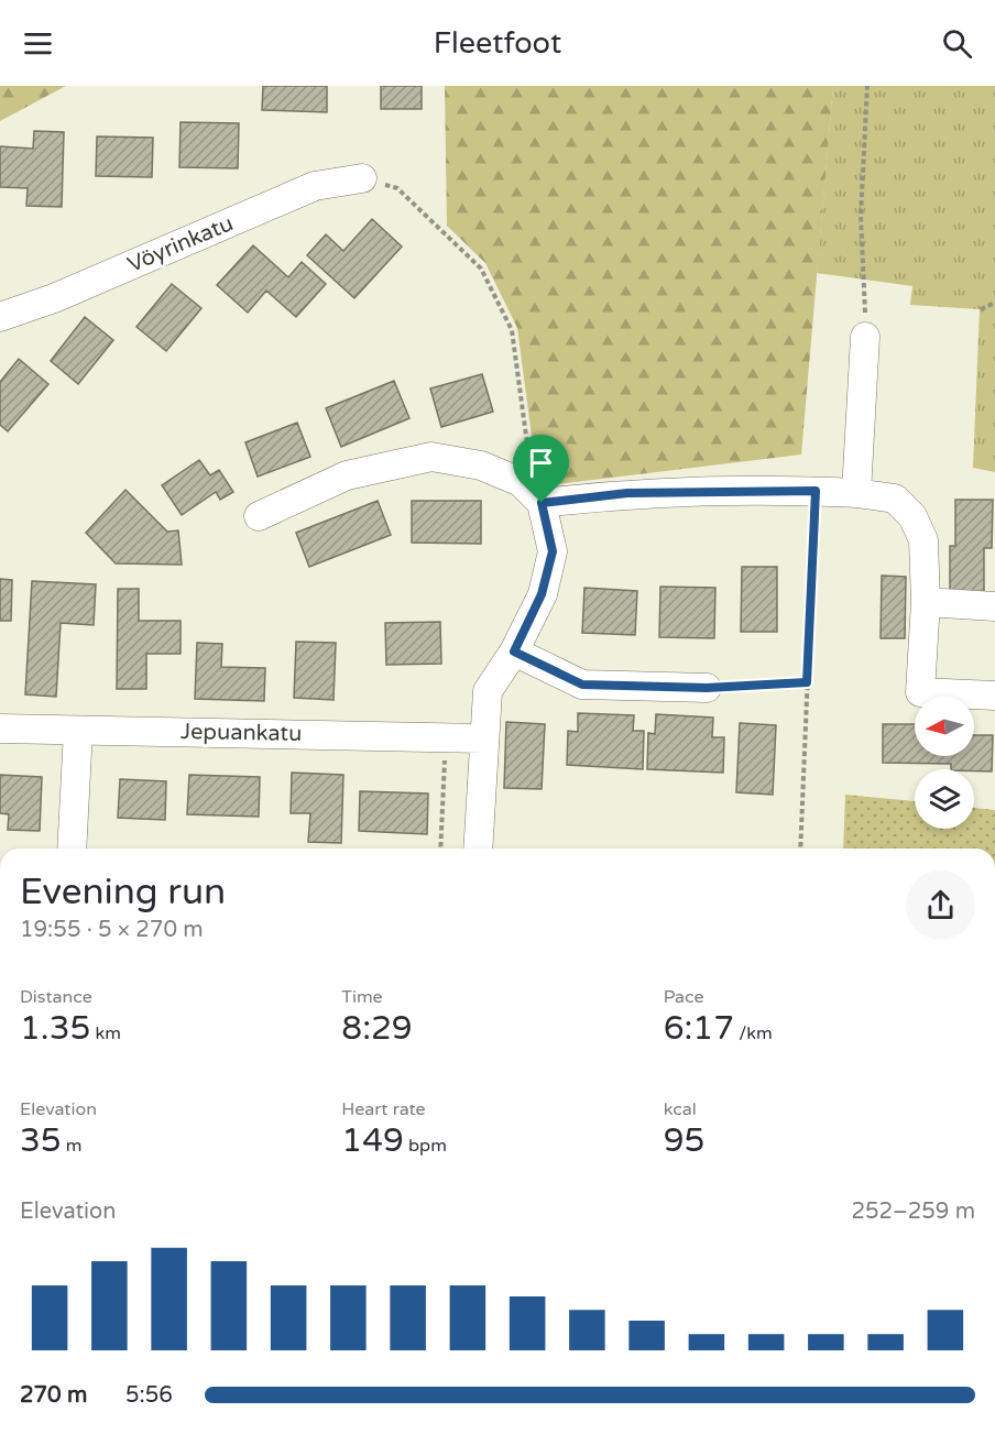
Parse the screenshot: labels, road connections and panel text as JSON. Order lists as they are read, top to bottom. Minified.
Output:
{"streets":{"street":["Vöyrinkatu","Jepuankatu"]},"north":"left","page":{"header":"Fleetfoot","heading":["Evening run","19:55 · 5 × 270 m"],"stats":[["Distance","1.35 km"],["Time","8:29"],["Pace","6:17 /km"],["Elevation","35 m"],["Heart rate","149 bpm"],["kcal","95"]],"chart":["Elevation","252–259 m"],"list":[{"name":"270 m","note":"5:56"}]}}
